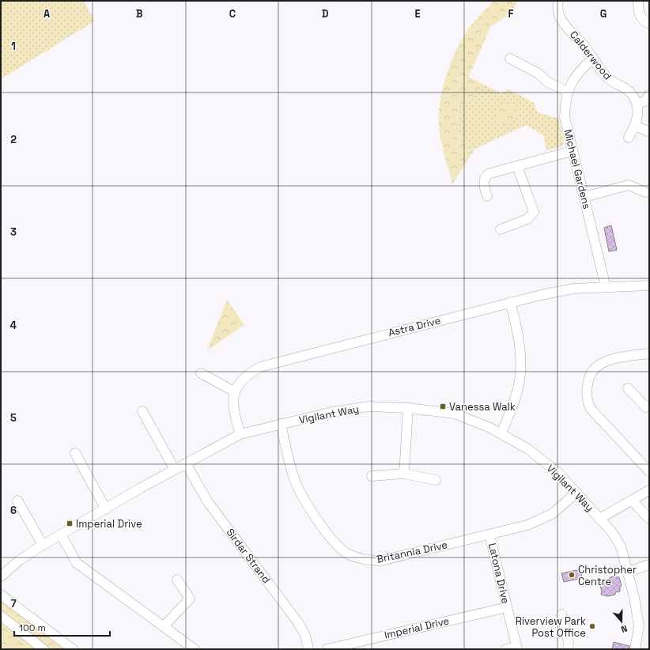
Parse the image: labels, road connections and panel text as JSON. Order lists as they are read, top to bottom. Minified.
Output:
{"streets":{"street":["Calderwood","Michael Gardens","Astra Drive","Vigilant Way","Britannia Drive","Sirdar Strand","Latona Drive","Imperial Drive"]},"crossings":[["Calderwood","Michael Gardens"],["Michael Gardens","Astra Drive"],["Vigilant Way","Britannia Drive"],["Vigilant Way","Sirdar Strand"],["Britannia Drive","Latona Drive"],["Latona Drive","Imperial Drive"]],"places":{"transit":["Vanessa Walk","Imperial Drive"],"other":["Christopher Centre","Riverview Park Post Office"]},"scale_bar":"100 m","north":"bottom","grid":{"columns":["A","B","C","D","E","F","G"],"rows":["1","2","3","4","5","6","7"]}}
